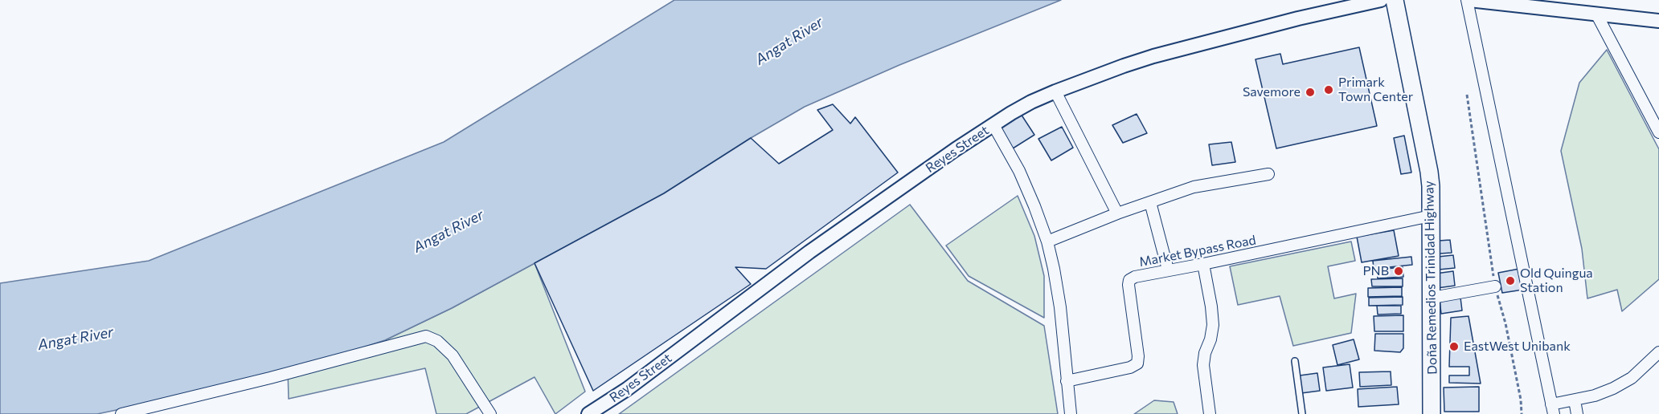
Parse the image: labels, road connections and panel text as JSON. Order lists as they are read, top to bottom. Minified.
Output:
{"streets":{"main road":["Doña Remedios Trinidad Highway"],"street":["Reyes Street","Market Bypass Road"]},"crossings":[["Market Bypass Road","Doña Remedios Trinidad Highway"]],"water":["Angat River"],"places":["Primark Town Center","Savemore","PNB","Old Quingua Station","EastWest Unibank"]}
